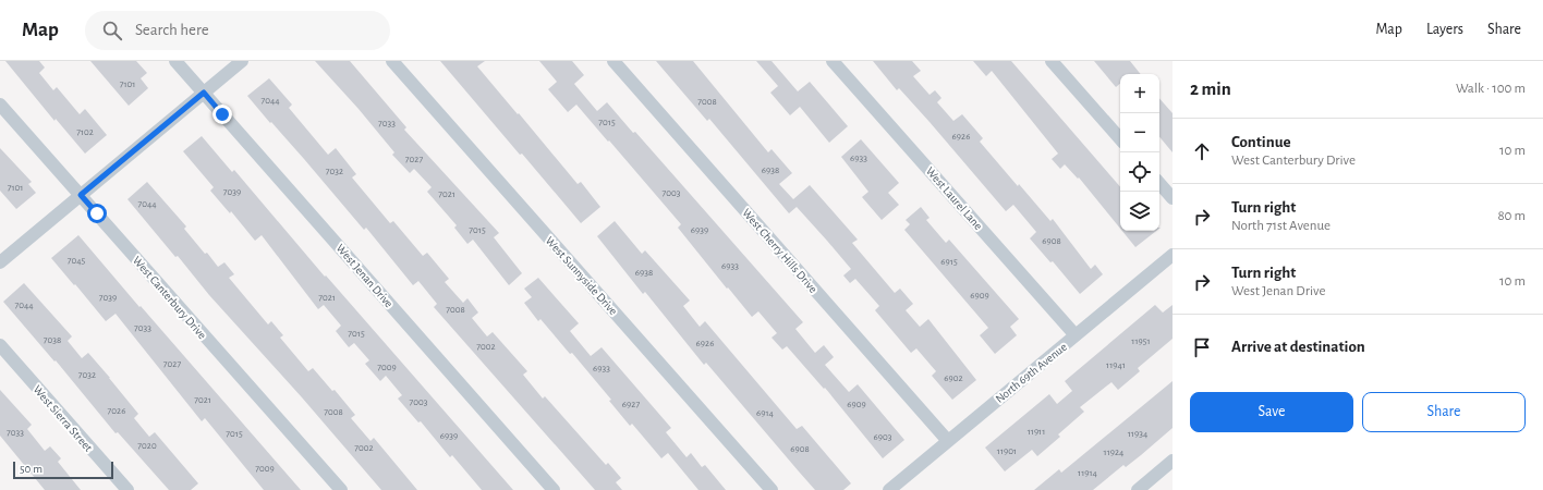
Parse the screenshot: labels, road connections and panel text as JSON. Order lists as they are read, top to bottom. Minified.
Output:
{"streets":{"street":["West Laurel Lane","West Cherry Hills Drive","West Jenan Drive","West Sunnyside Drive","West Canterbury Drive","North 69th Avenue","West Sierra Street"]},"crossings":[["West Laurel Lane","North 69th Avenue"],["West Cherry Hills Drive","North 69th Avenue"]],"house_numbers":["7101","7044","7008","7015","7033","7102","6926","6933","7027","6938","7032","7101","7039","7003","7021","7044","7015","6939","6908","7045","6915","6933","6938","6909","7039","7021","7044","7008","7033","7015","7038","11951","6926","7002","7027","11941","7009","6933","7032","6902","7021","7003","6927","6909","7026","7008","6914","11911","7033","7015","11934","6939","6903","7020","7002","6908","11901","11924","7009","11914"],"scale_bar":"50 m","page":{"header":"Map","search":"Search here","nav":["Map","Layers","Share"],"heading":["2 min","Walk · 100 m"],"map_buttons":["+","−"],"list":[["Continue","West Canterbury Drive","10 m"],["Turn right","North 71st Avenue","80 m"],["Turn right","West Jenan Drive","10 m"],"Arrive at destination"],"buttons":["Save","Share"],"scale":"50 m"}}
